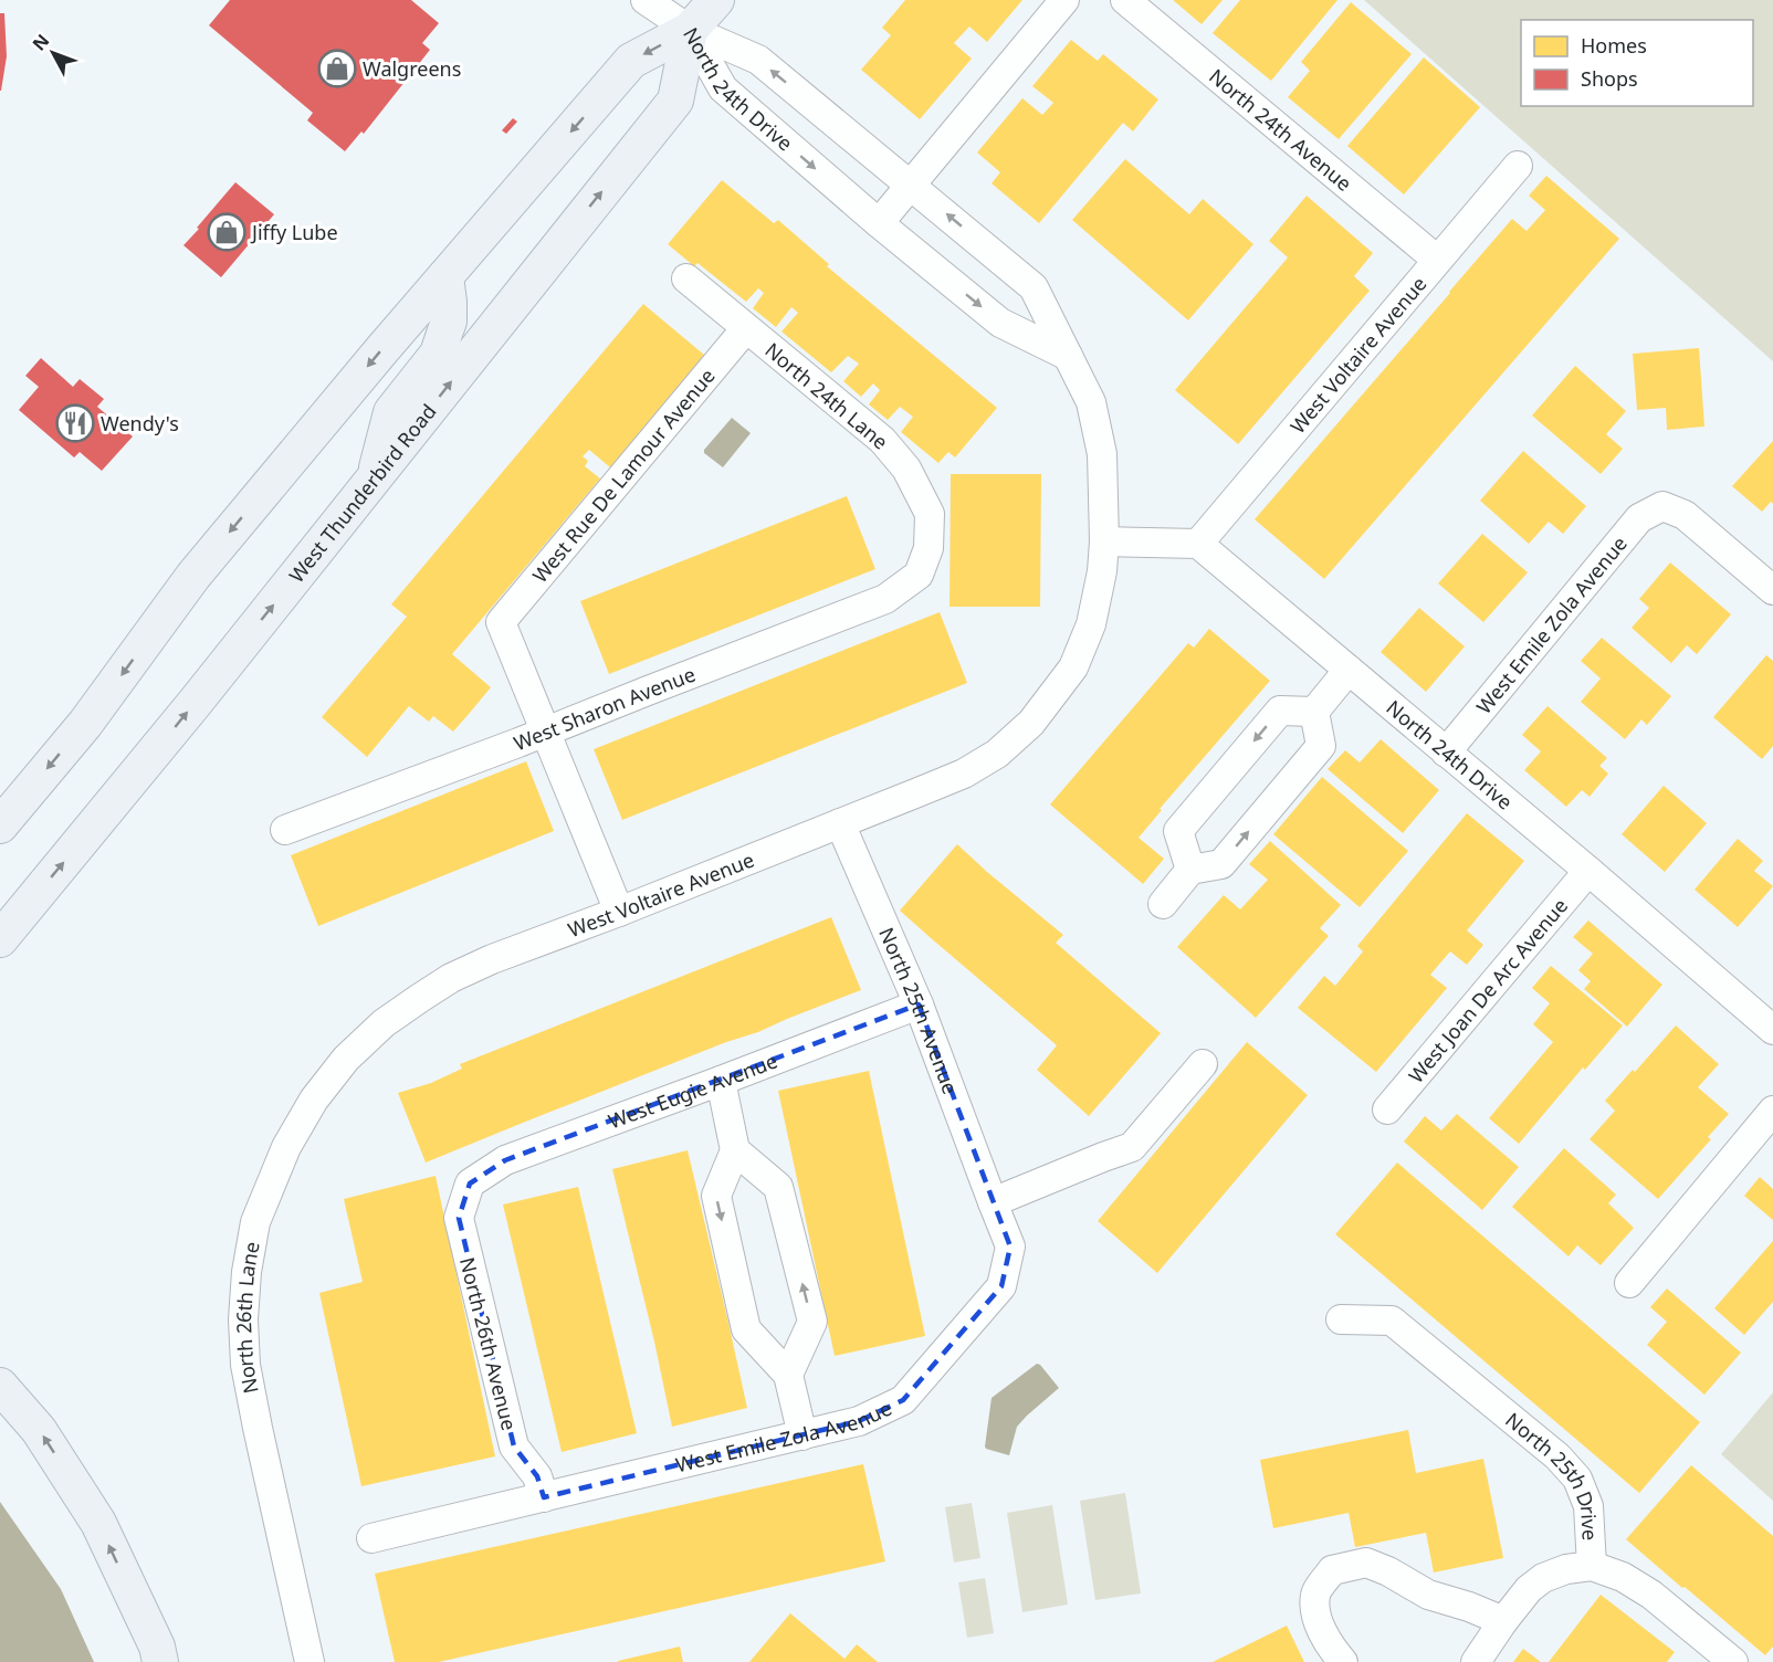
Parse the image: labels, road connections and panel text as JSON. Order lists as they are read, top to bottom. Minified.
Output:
{"streets":{"main road":["West Thunderbird Road"],"street":["North 24th Drive","North 24th Avenue","West Voltaire Avenue","North 24th Lane","West Rue De Lamour Avenue","West Emile Zola Avenue","West Sharon Avenue","West Joan De Arc Avenue","North 25th Avenue","West Eugie Avenue","North 26th Lane","North 26th Avenue","North 25th Drive"]},"crossings":[["North 24th Drive","West Voltaire Avenue"],["North 24th Drive","West Thunderbird Road"],["North 24th Drive","West Emile Zola Avenue"],["North 24th Drive","West Joan De Arc Avenue"],["North 24th Avenue","West Voltaire Avenue"],["West Voltaire Avenue","North 25th Avenue"],["West Voltaire Avenue","North 26th Lane"],["North 24th Lane","West Rue De Lamour Avenue"],["North 24th Lane","West Sharon Avenue"],["West Rue De Lamour Avenue","West Sharon Avenue"],["West Emile Zola Avenue","North 25th Avenue"],["West Emile Zola Avenue","North 26th Avenue"],["North 25th Avenue","West Eugie Avenue"],["West Eugie Avenue","North 26th Avenue"]],"places":{"shop":["Walgreens","Jiffy Lube"],"restaurant":["Wendy's"]},"legend":["Homes","Shops"],"north":"top left"}
